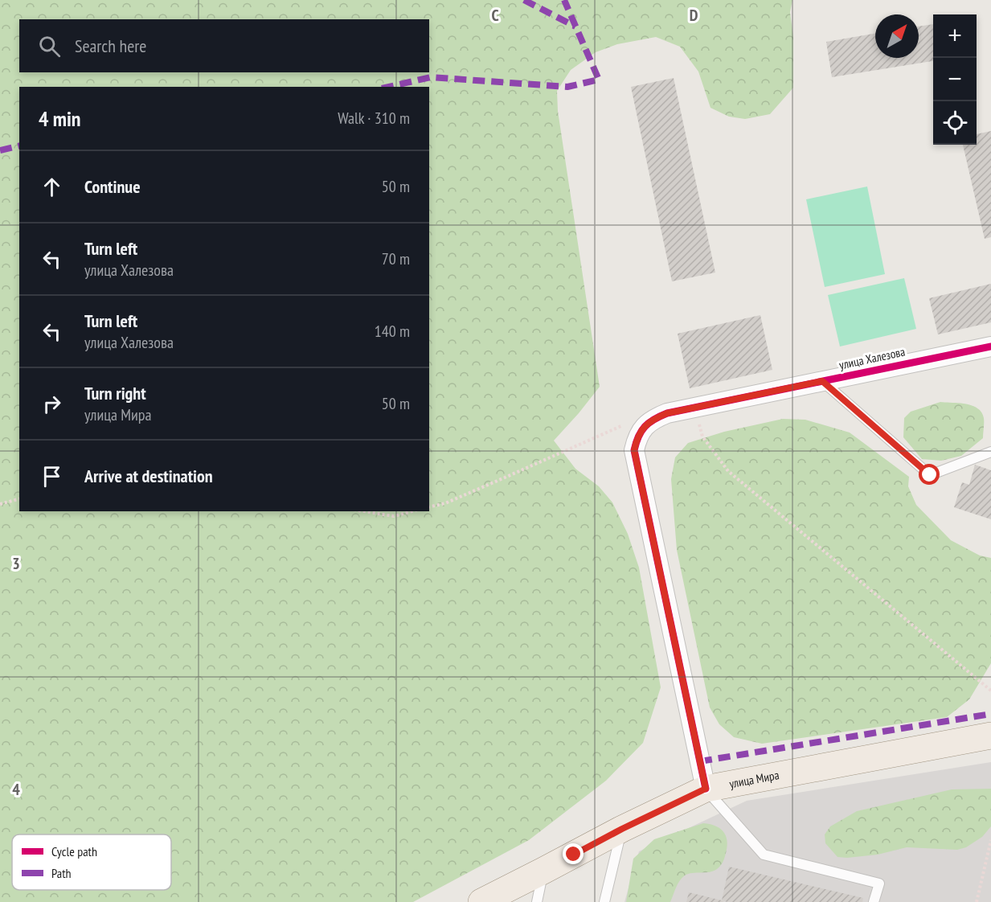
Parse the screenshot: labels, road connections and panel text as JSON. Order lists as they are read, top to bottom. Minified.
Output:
{"streets":{"main road":["улица Мира"],"street":["улица Халезова"]},"crossings":[["улица Халезова","улица Мира"]],"legend":["Cycle path","Path"],"north":"top right","page":{"map_buttons":["+","−"],"search":"Search here","heading":["4 min","Walk · 310 m"],"list":[["Continue","50 m"],["Turn left","улица Халезова","70 m"],["Turn left","улица Халезова","140 m"],["Turn right","улица Мира","50 m"],"Arrive at destination"]},"grid":{"columns":["C","D"],"rows":["3","4"]}}
